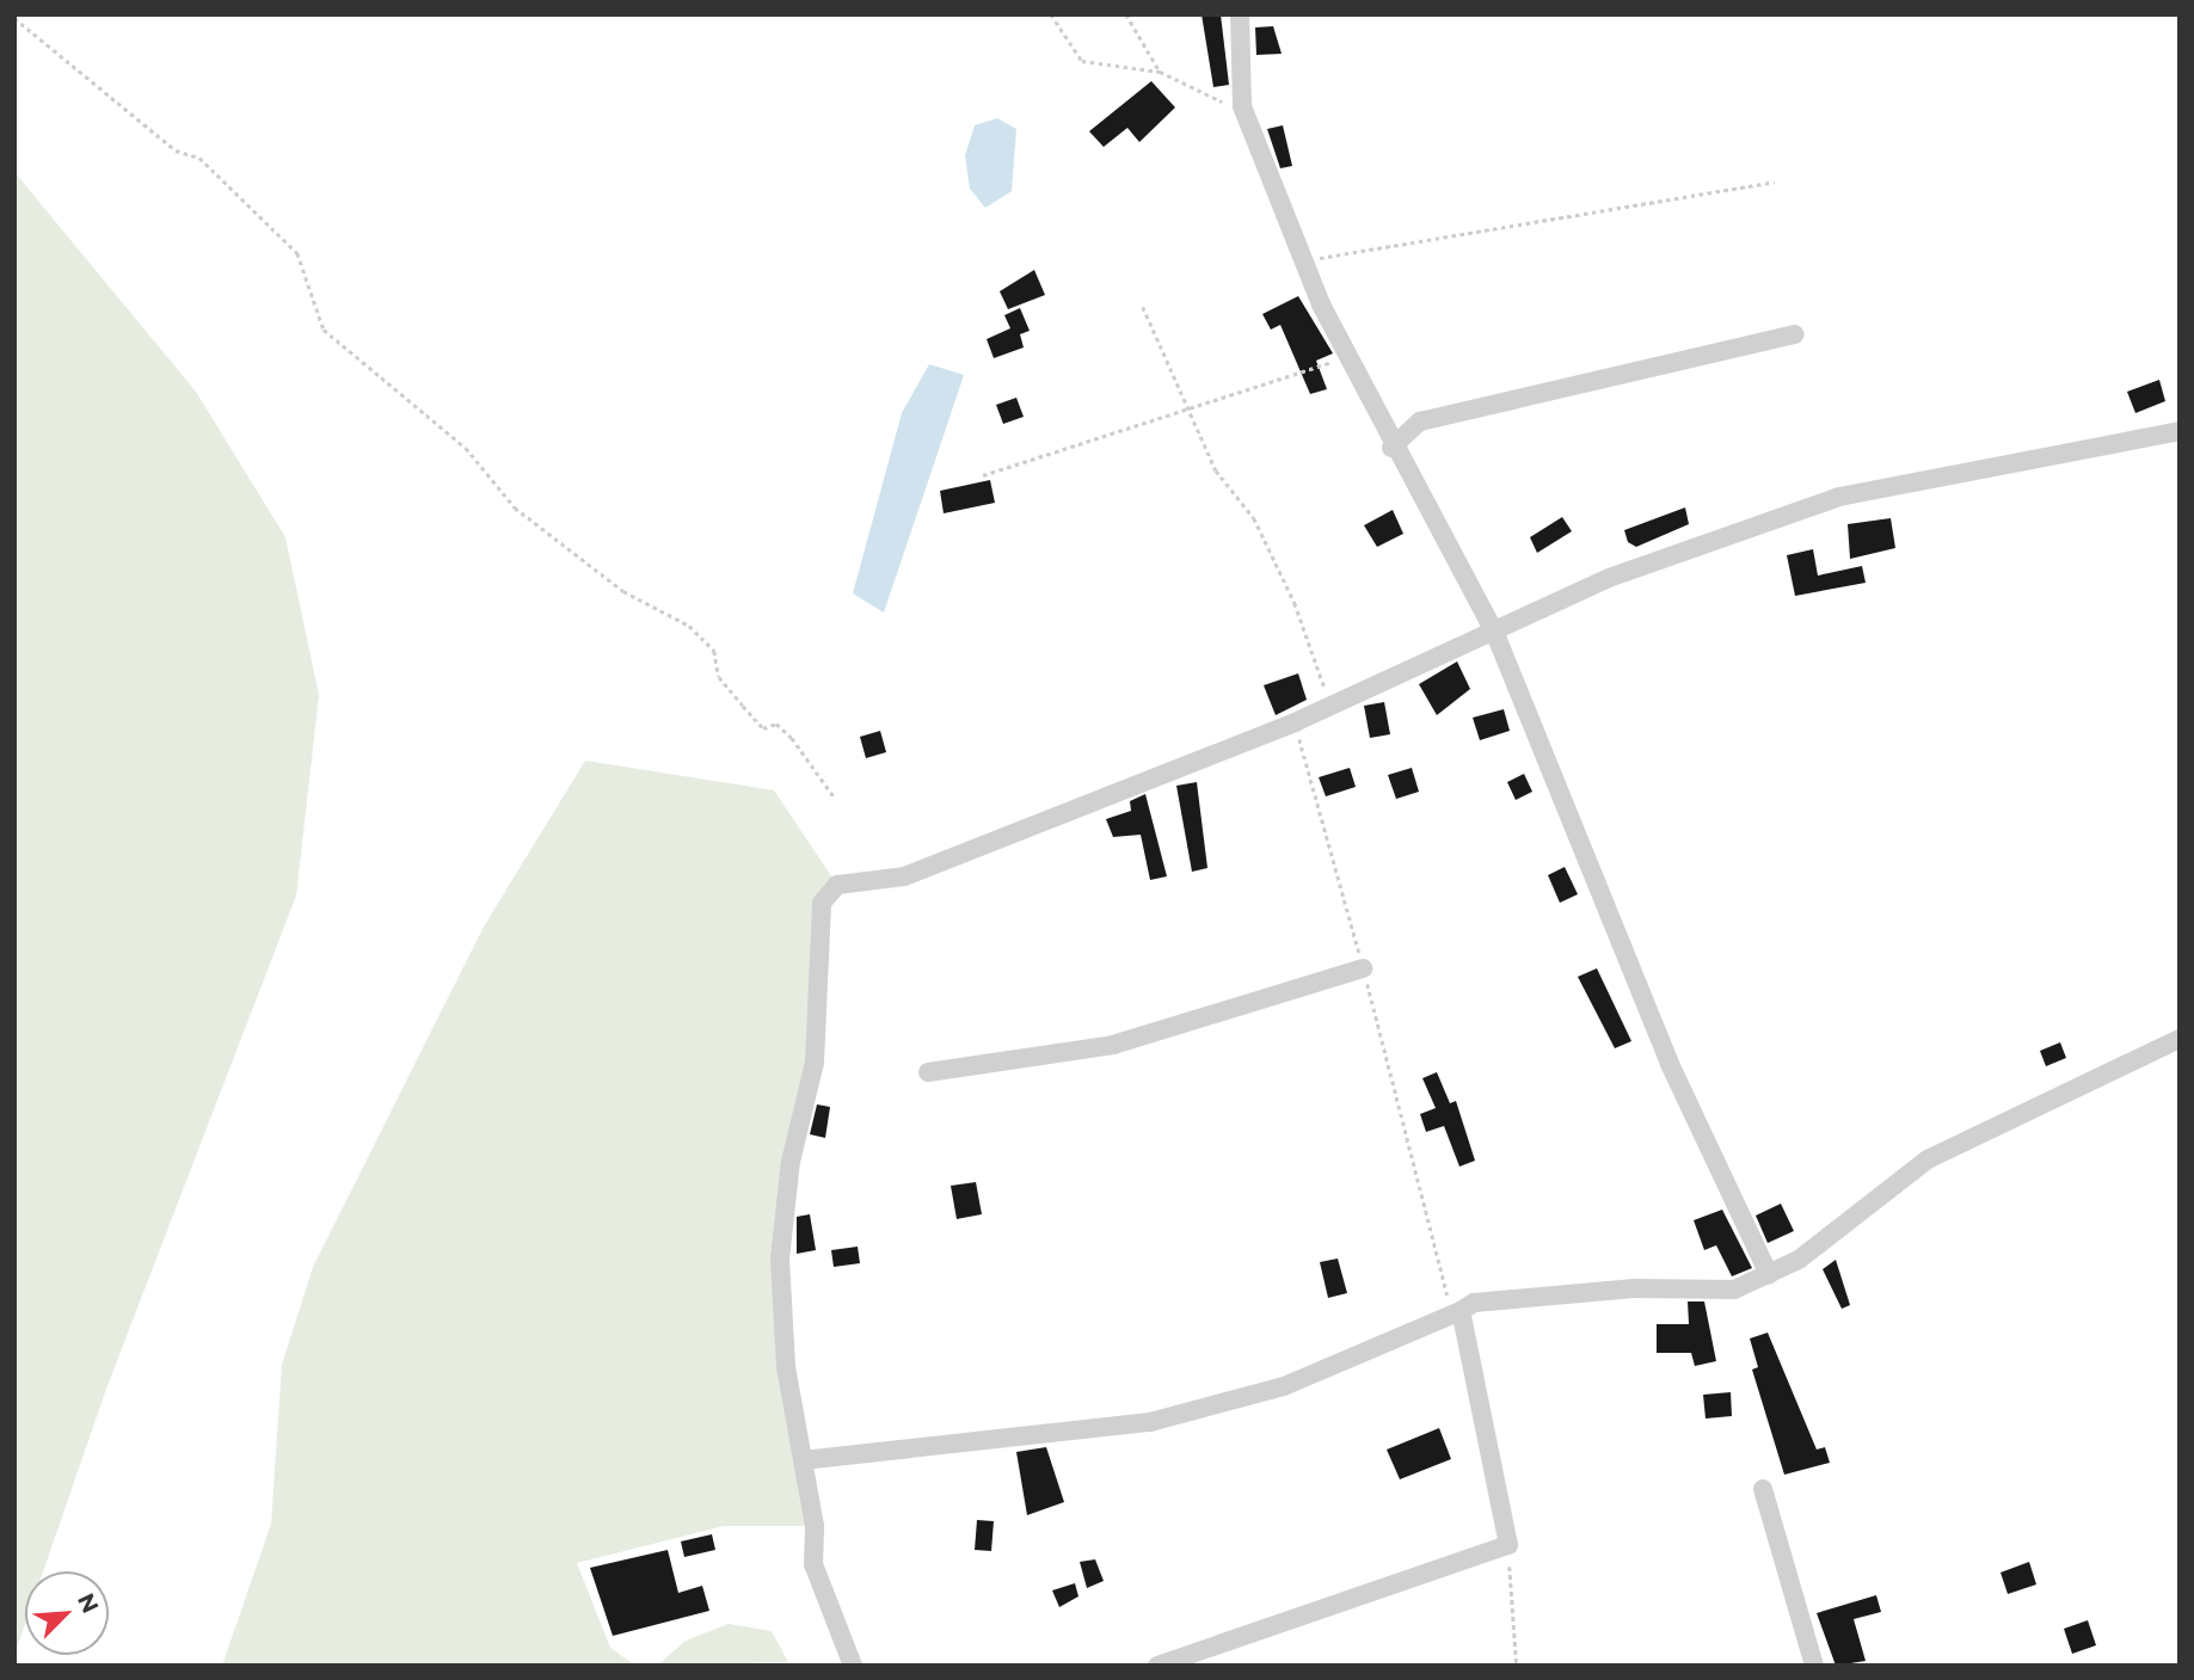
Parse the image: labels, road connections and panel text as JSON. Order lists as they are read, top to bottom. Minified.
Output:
{"north":"top right"}
